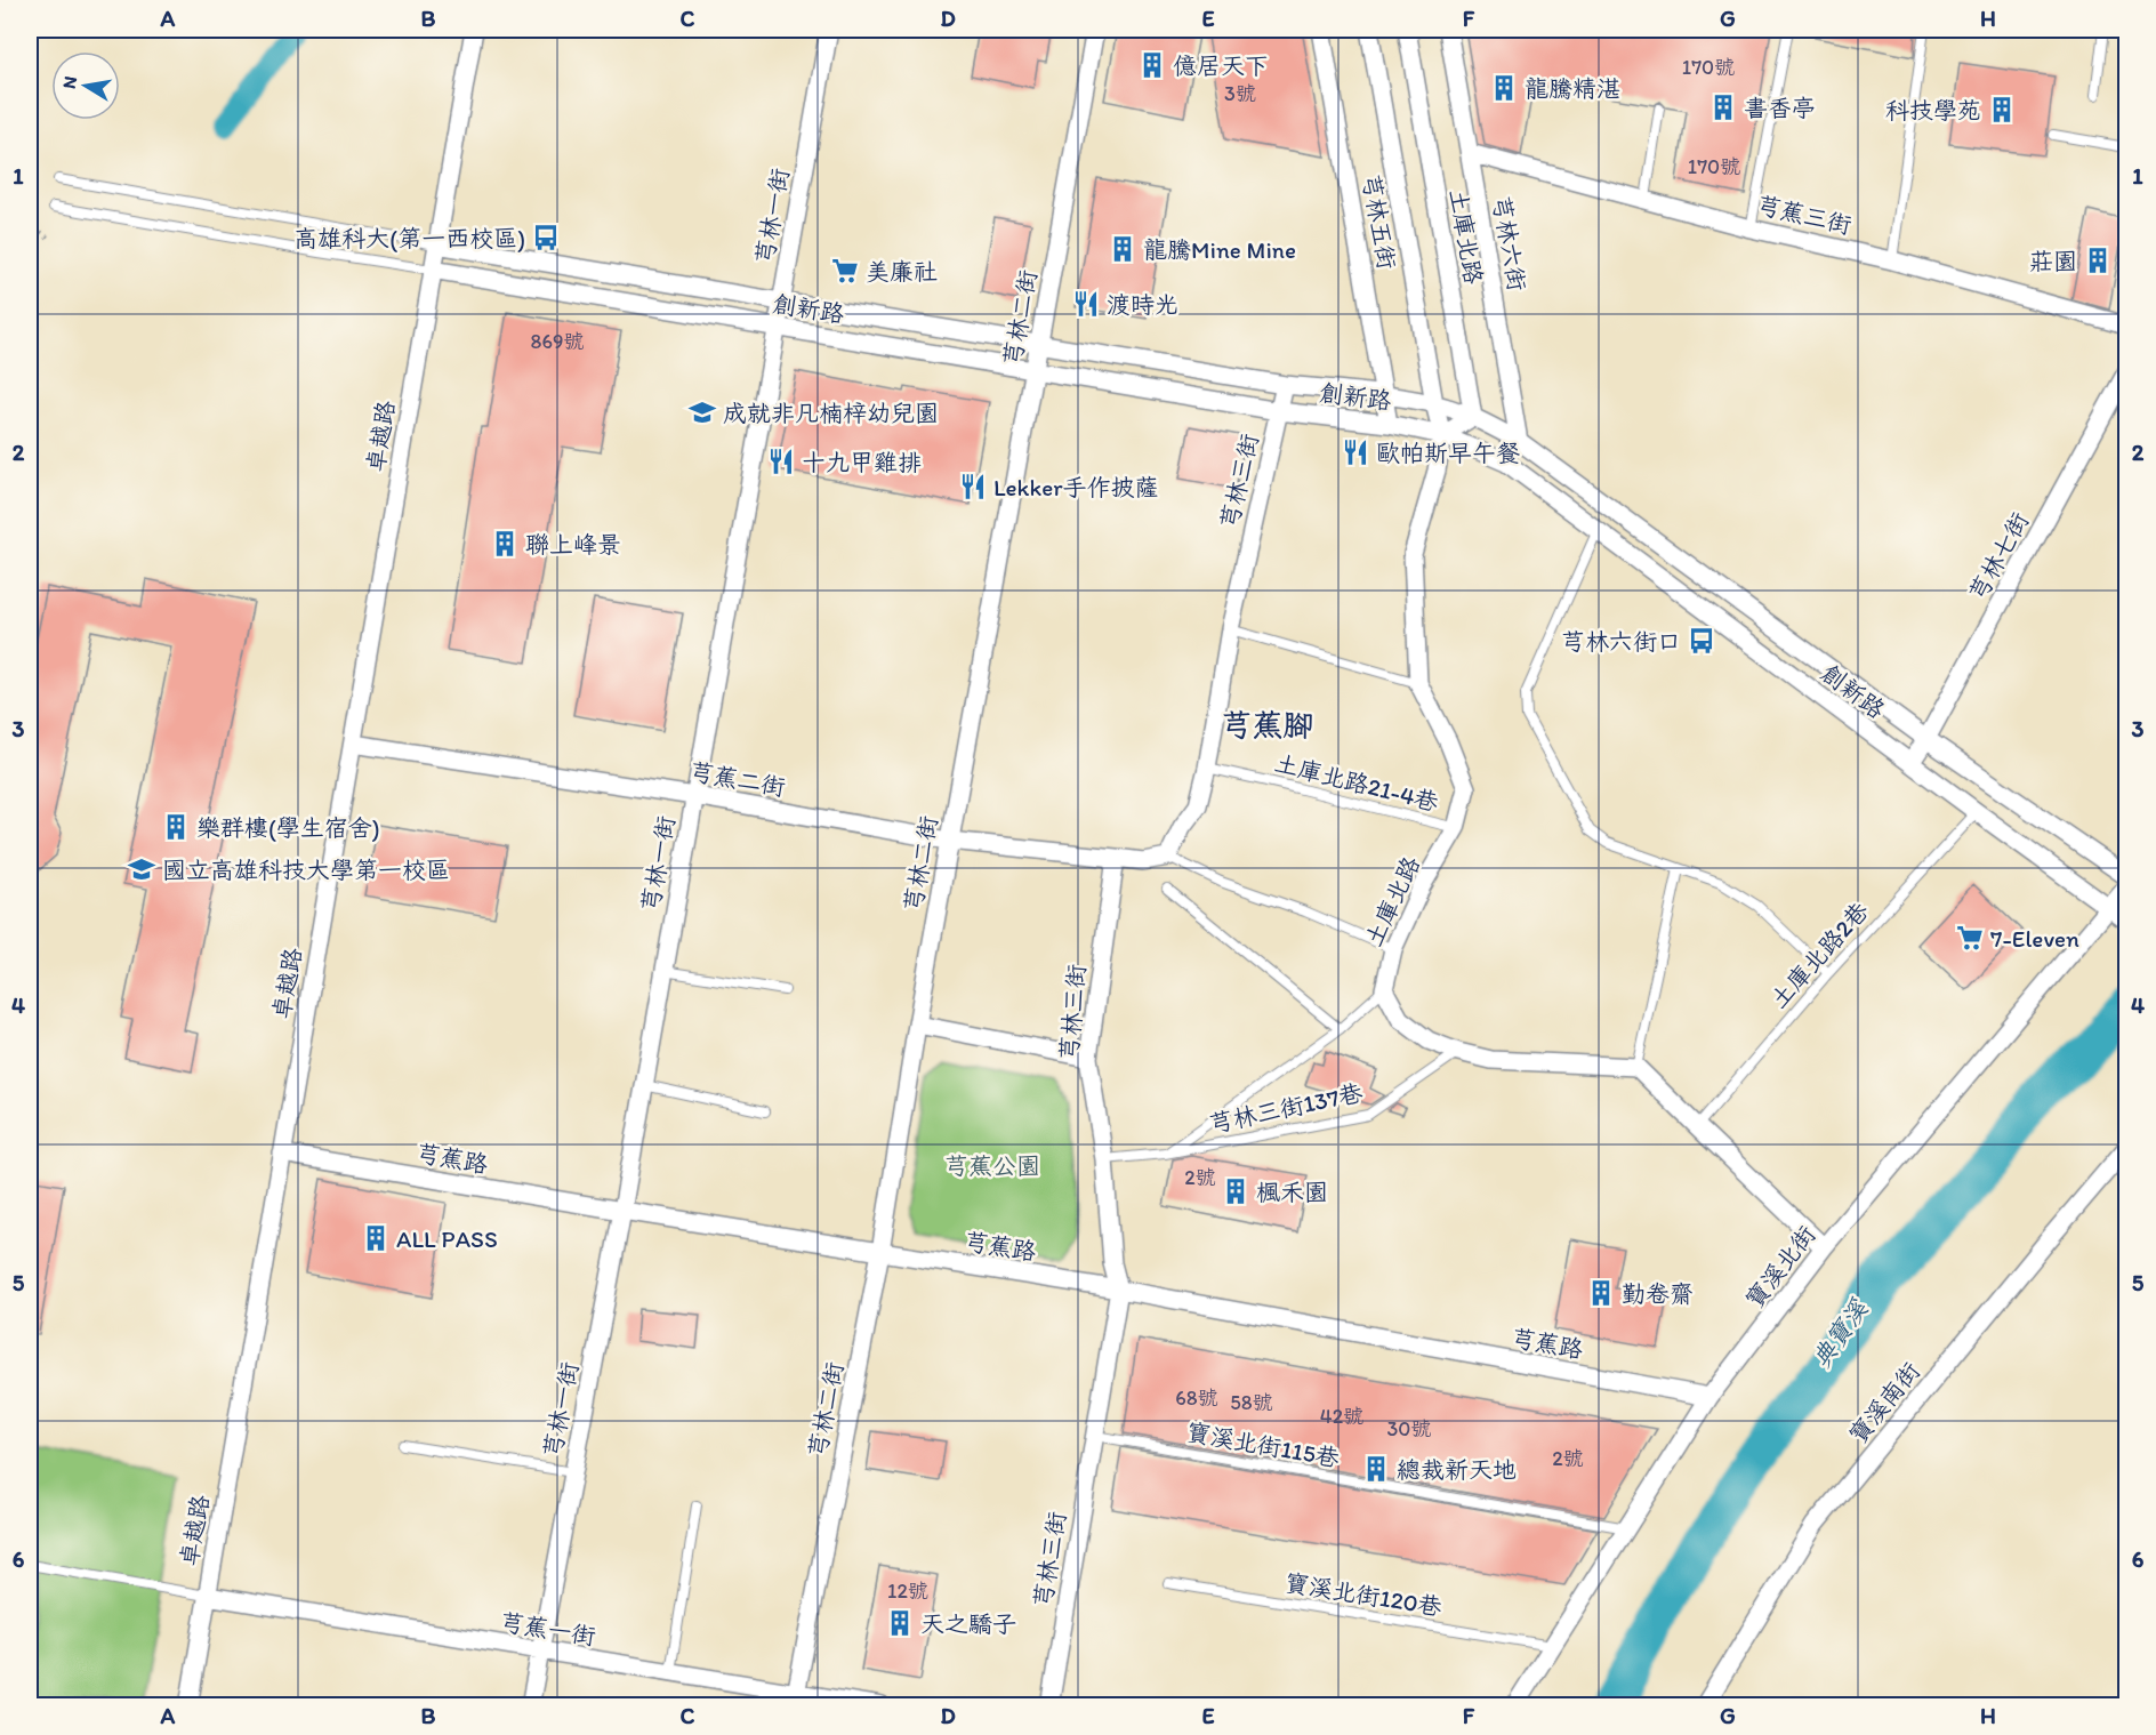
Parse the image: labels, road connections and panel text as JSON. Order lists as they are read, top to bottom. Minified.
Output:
{"streets":{"street":["芎蕉三街","芎林一街","芎林五街","土庫北路","芎林六街","創新路","芎林二街","卓越路","芎林三街","芎林七街","芎蕉二街","芎蕉路","寶溪北街","寶溪南街","芎蕉一街"],"lane":["土庫北路21-4巷","土庫北路2巷","芎林三街137巷","寶溪北街115巷","寶溪北街120巷"]},"crossings":[["芎蕉三街","芎林六街"],["芎林一街","創新路"],["芎林一街","芎蕉二街"],["芎林一街","芎蕉路"],["芎林一街","芎蕉一街"],["芎林五街","創新路"],["土庫北路","創新路"],["土庫北路","土庫北路21-4巷"],["芎林六街","創新路"],["創新路","芎林二街"],["創新路","卓越路"],["創新路","芎林三街"],["創新路","芎林七街"],["創新路","土庫北路2巷"],["創新路","寶溪北街"],["芎林二街","芎蕉二街"],["芎林二街","芎蕉路"],["芎林二街","芎蕉一街"],["卓越路","芎蕉二街"],["卓越路","芎蕉路"],["卓越路","芎蕉一街"],["芎林三街","芎蕉二街"],["芎林三街","土庫北路21-4巷"],["芎林三街","芎林三街137巷"],["芎林三街","芎蕉路"],["芎林三街","寶溪北街115巷"],["芎蕉路","寶溪北街"],["寶溪北街","寶溪北街115巷"],["寶溪北街","寶溪北街120巷"]],"districts":["芎蕉腳"],"water":["典寶溪"],"parks":["芎蕉公園"],"places":{"building":["億居天下","龍騰精湛","書香亭","科技學苑","龍騰Mine Mine","莊園","聯上峰景","樂群樓(學生宿舍)","楓禾園","ALL PASS","勤卷齋","總裁新天地","天之驕子"],"bus stop":["高雄科大(第一西校區)","芎林六街口"],"supermarket":["美廉社","7-Eleven"],"restaurant":["渡時光","歐帕斯早午餐","十九甲雞排","Lekker手作披薩"],"school or university":["成就非凡楠梓幼兒園","國立高雄科技大學第一校區"]},"house_numbers":["170號","3號","170號","869號","2號","68號","58號","42號","30號","2號","12號"],"north":"left","grid":{"columns":["A","B","C","D","E","F","G","H"],"rows":["1","2","3","4","5","6"]}}
